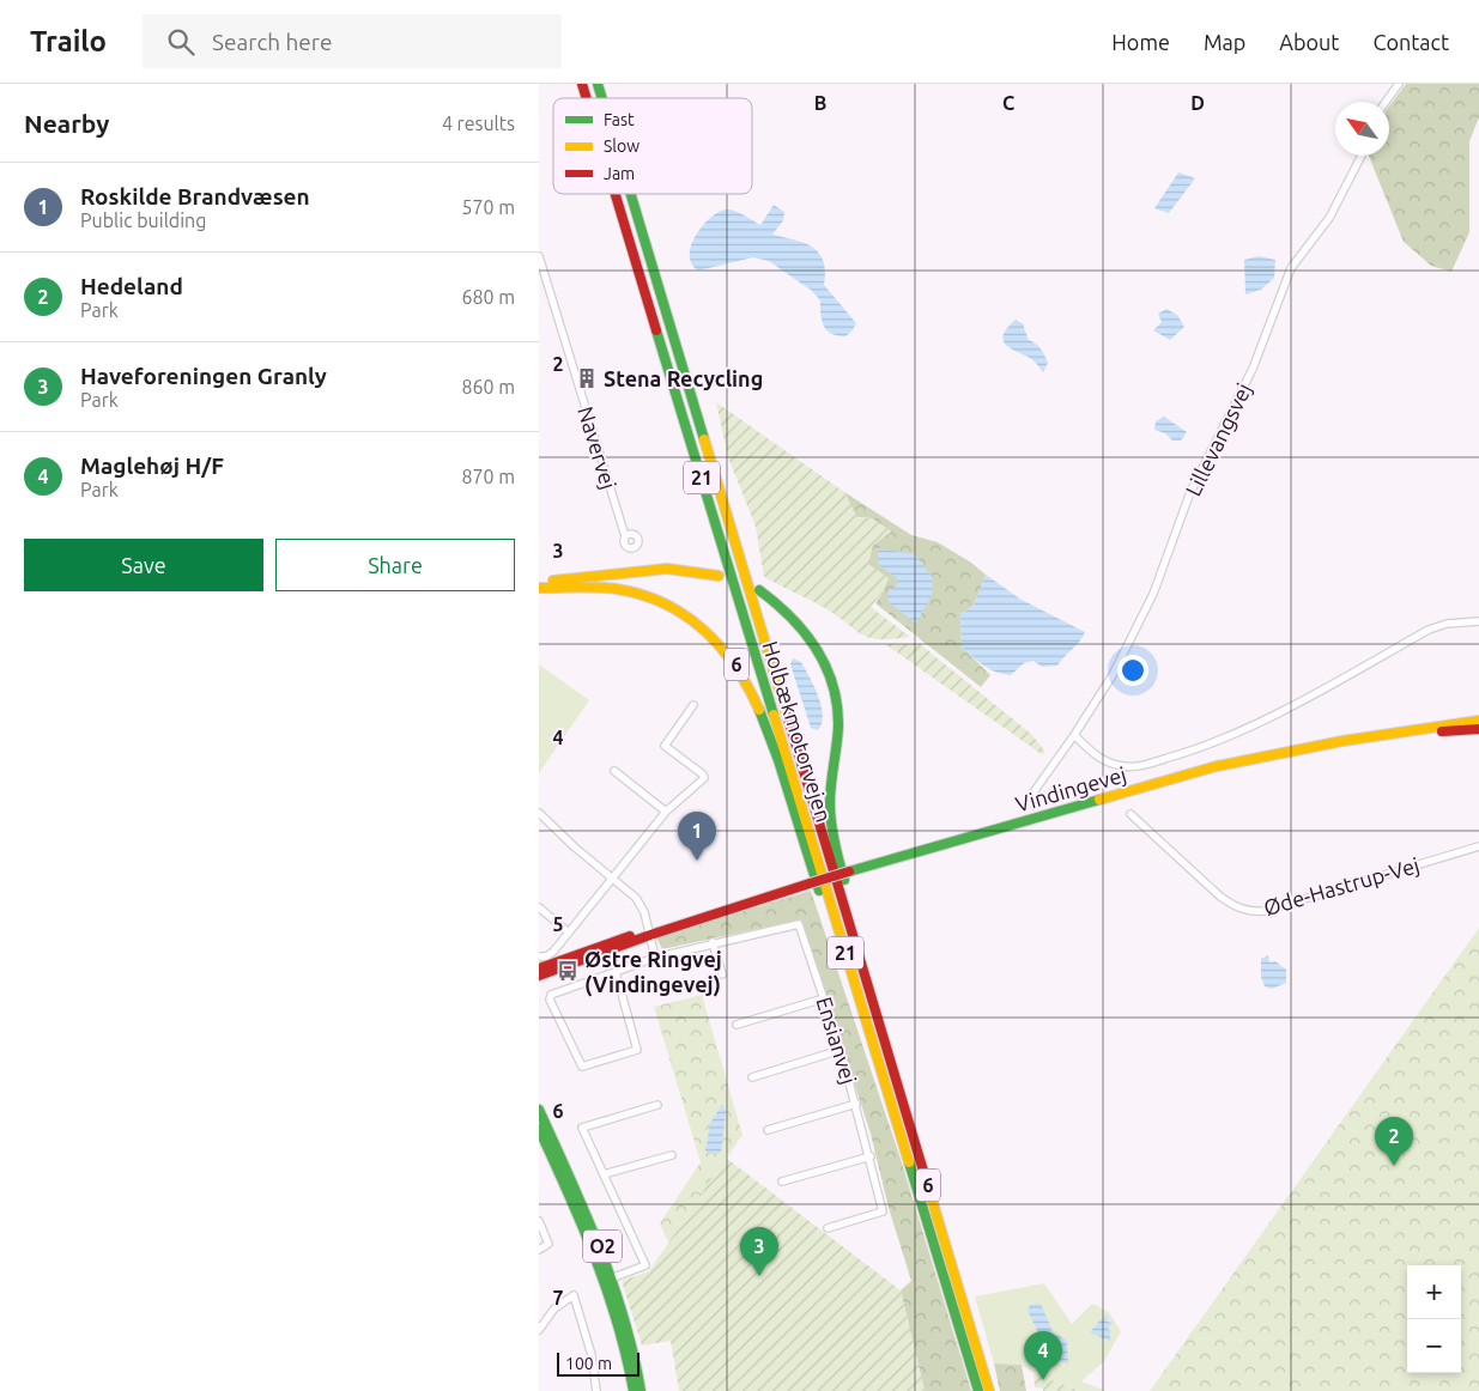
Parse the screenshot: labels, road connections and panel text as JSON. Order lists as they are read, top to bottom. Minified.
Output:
{"streets":{"main road":["21","6","Holbækmotorvejen","Vindingevej","O2"],"street":["Lillevangsvej","Navervej","Øde-Hastrup-Vej","Ensianvej"]},"crossings":[["6","Holbækmotorvejen"]],"places":{"building":["Stena Recycling"],"bus stop":["Østre Ringvej (Vindingevej)"]},"legend":["Fast","Slow","Jam"],"scale_bar":"100 m","north":"top left","page":{"header":"Trailo","search":"Search here","nav":["Home","Map","About","Contact"],"heading":["Nearby","4 results"],"list":[{"mark":"1","name":"Roskilde Brandvæsen","note":"Public building","value":"570 m"},{"mark":"2","name":"Hedeland","note":"Park","value":"680 m"},{"mark":"3","name":"Haveforeningen Granly","note":"Park","value":"860 m"},{"mark":"4","name":"Maglehøj H/F","note":"Park","value":"870 m"}],"buttons":["Save","Share"],"pins":["1","2","3","4"],"map_buttons":["+","−"],"scale":"100 m"},"grid":{"columns":["B","C","D"],"rows":["2","3","4","5","6","7"]}}
